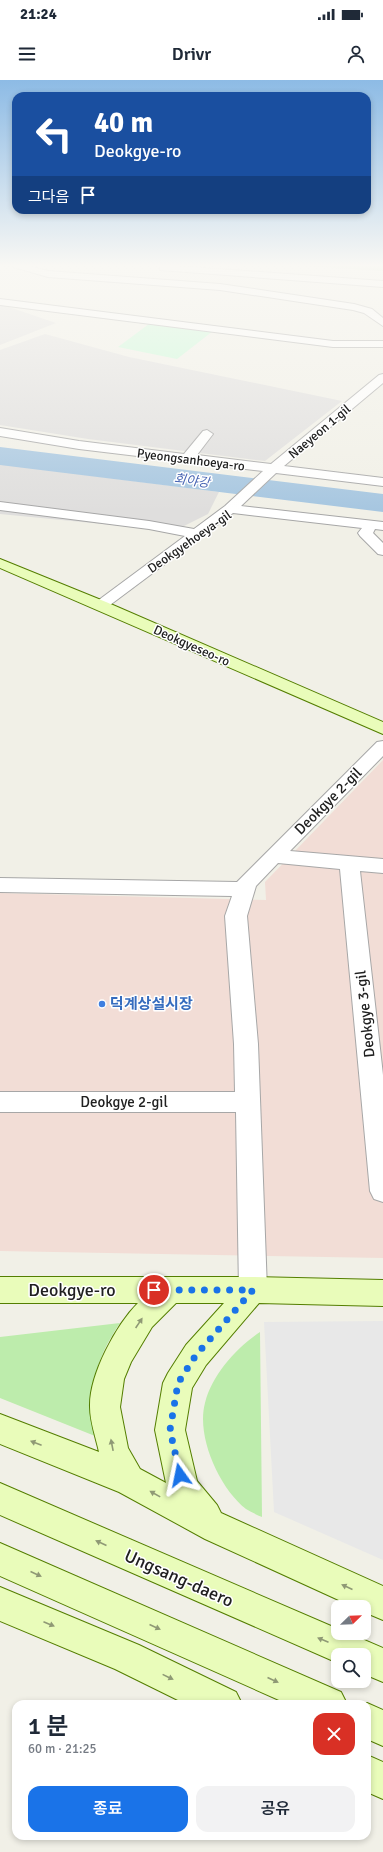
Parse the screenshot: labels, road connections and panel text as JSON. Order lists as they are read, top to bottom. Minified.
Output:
{"streets":{"street":["Naeyeon 1-gil","Pyeongsanhoeya-ro","Deokgyehoeya-gil","Deokgyeseo-ro","Deokgye 2-gil","Deokgye 3-gil","Deokgye-ro","Ungsang-daero"]},"crossings":[["Naeyeon 1-gil","Pyeongsanhoeya-ro"],["Naeyeon 1-gil","Deokgyehoeya-gil"],["Deokgyehoeya-gil","Deokgyeseo-ro"],["Deokgye 2-gil","Deokgye 3-gil"],["Deokgye 2-gil","Deokgye-ro"]],"water":["회야강"],"places":["덕계상설시장"],"north":"top right","page":{"status":"21:24","header":"Drivr","turn":["40 m","Deokgye-ro"],"then":"그다음","heading":["1 분","60 m · 21:25"],"buttons":["종료","공유"]}}
